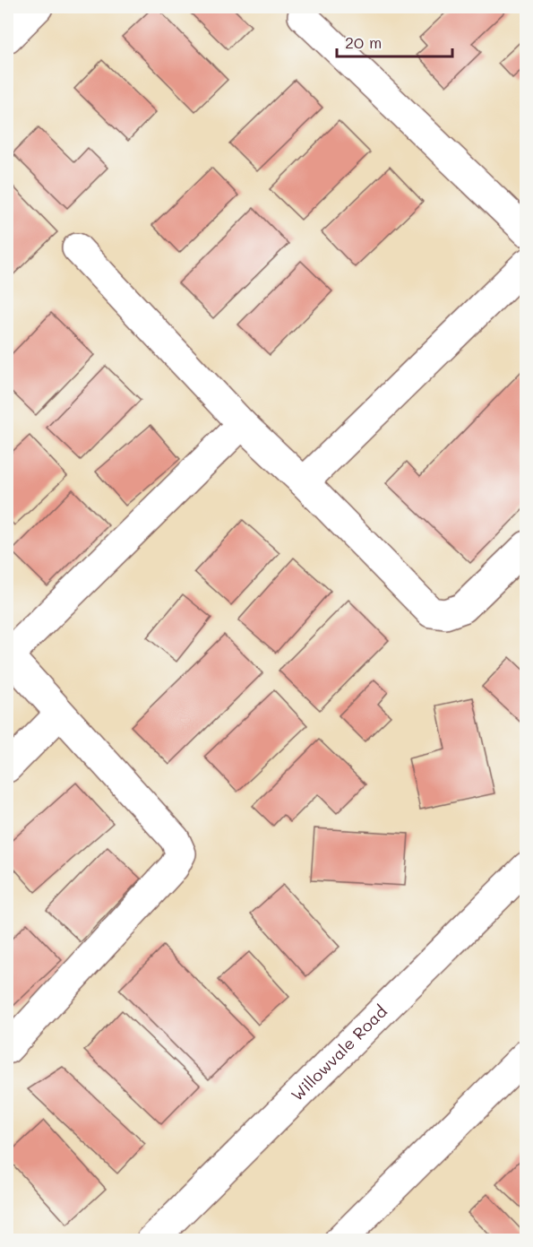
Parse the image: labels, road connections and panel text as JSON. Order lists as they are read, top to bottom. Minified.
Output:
{"streets":{"street":["Willowvale Road"]},"scale_bar":"20 m"}
